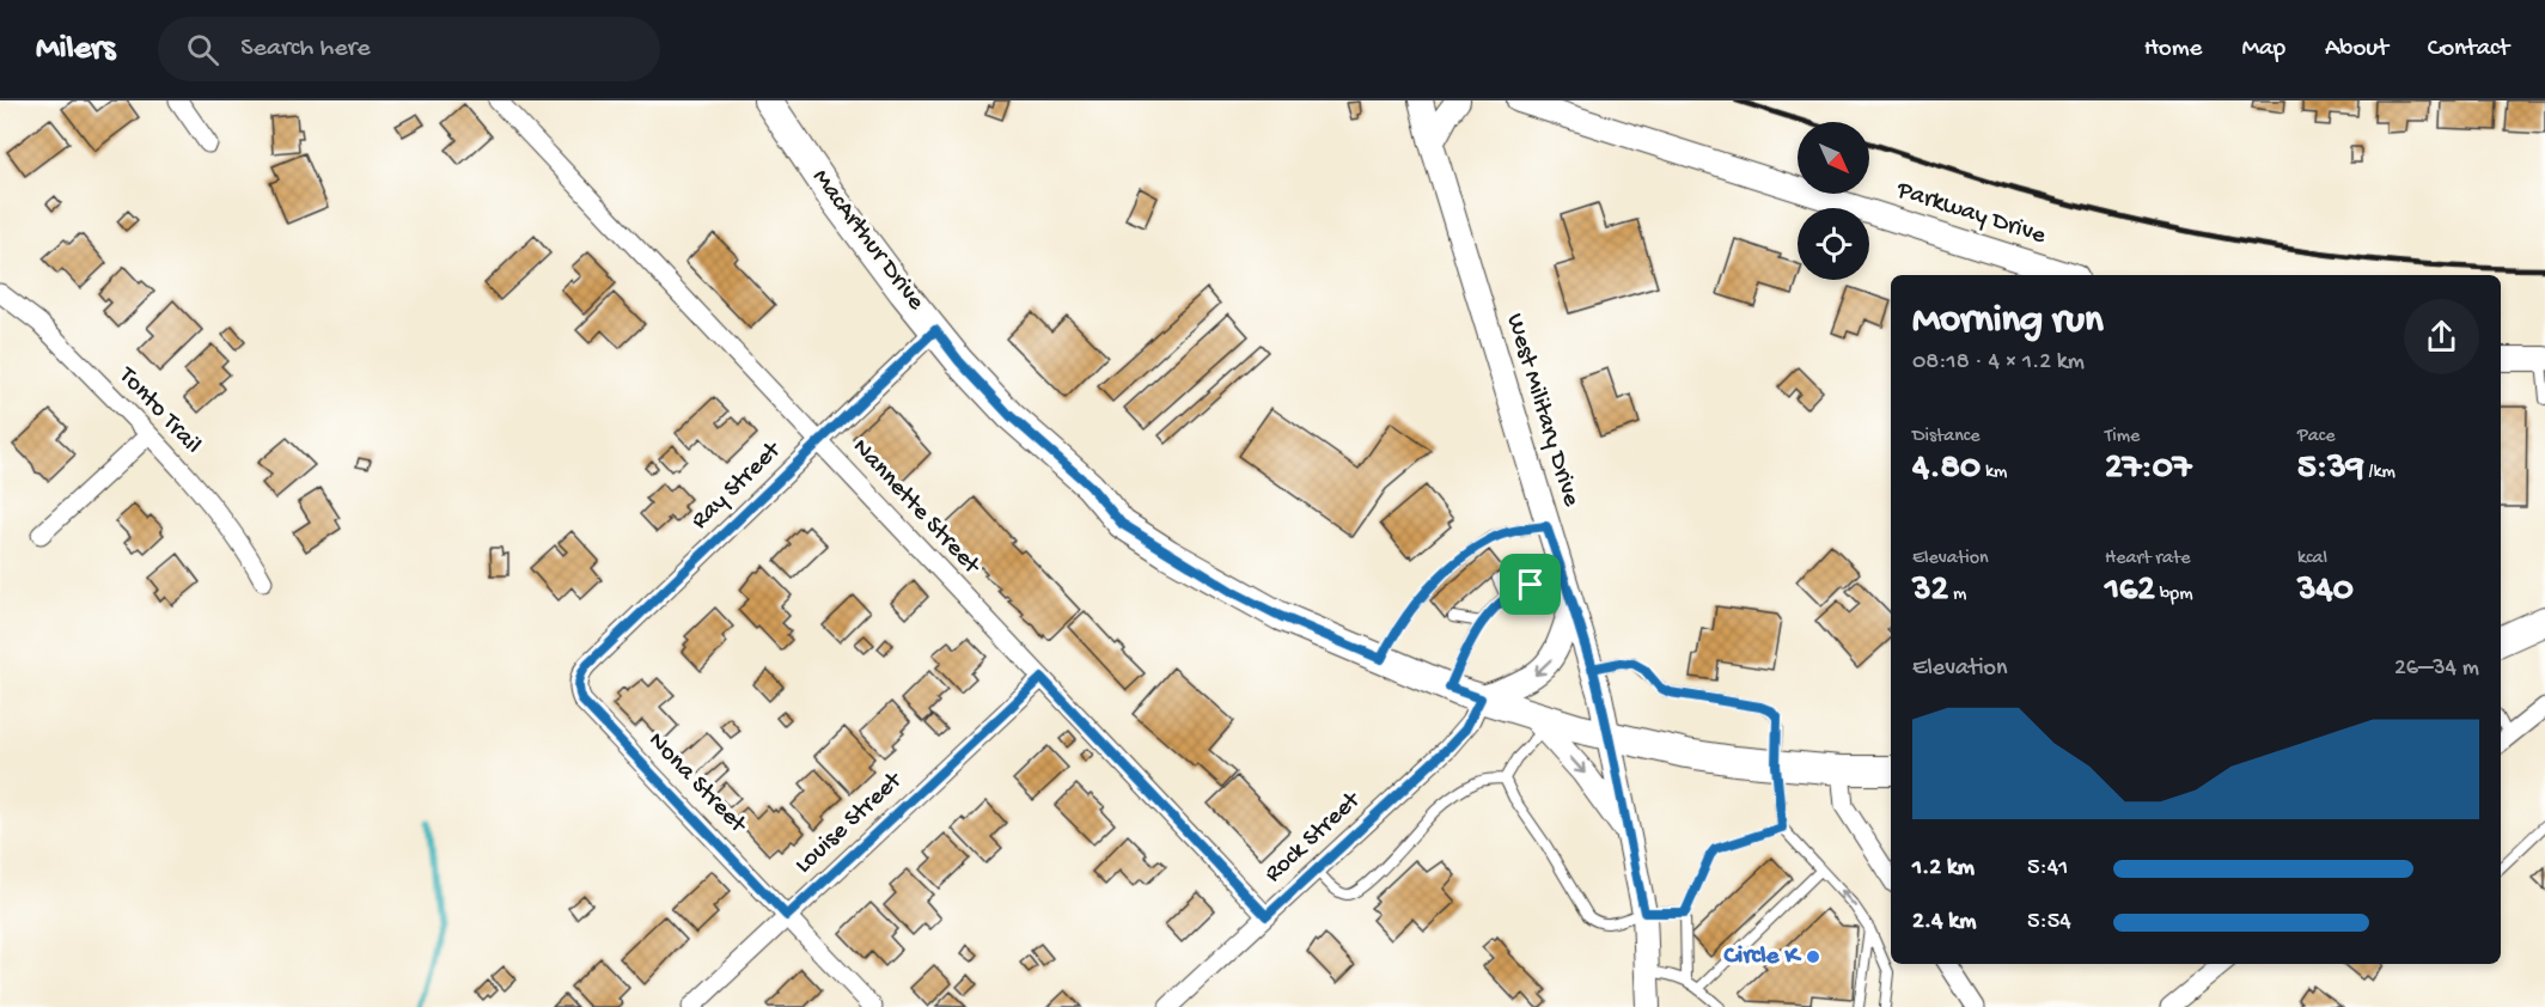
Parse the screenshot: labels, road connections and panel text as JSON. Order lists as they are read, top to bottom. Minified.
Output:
{"streets":{"main road":["MacArthur Drive"],"street":["Parkway Drive","West Military Drive","Tonto Trail","Ray Street","Nannette Street","Nona Street","Louise Street","Rock Street"]},"crossings":[["MacArthur Drive","West Military Drive"],["MacArthur Drive","Ray Street"],["MacArthur Drive","Rock Street"],["Ray Street","Nannette Street"],["Ray Street","Nona Street"],["Nannette Street","Louise Street"],["Nannette Street","Rock Street"],["Nona Street","Louise Street"]],"places":["Circle K"],"north":"bottom right","page":{"header":"Milers","search":"Search here","nav":["Home","Map","About","Contact"],"heading":["Morning run","08:18 · 4 × 1.2 km"],"stats":[["Distance","4.80 km"],["Time","27:07"],["Pace","5:39 /km"],["Elevation","32 m"],["Heart rate","162 bpm"],["kcal","340"]],"chart":["Elevation","26–34 m"],"list":[{"name":"1.2 km","note":"5:41"},{"name":"2.4 km","note":"5:54"}]}}
